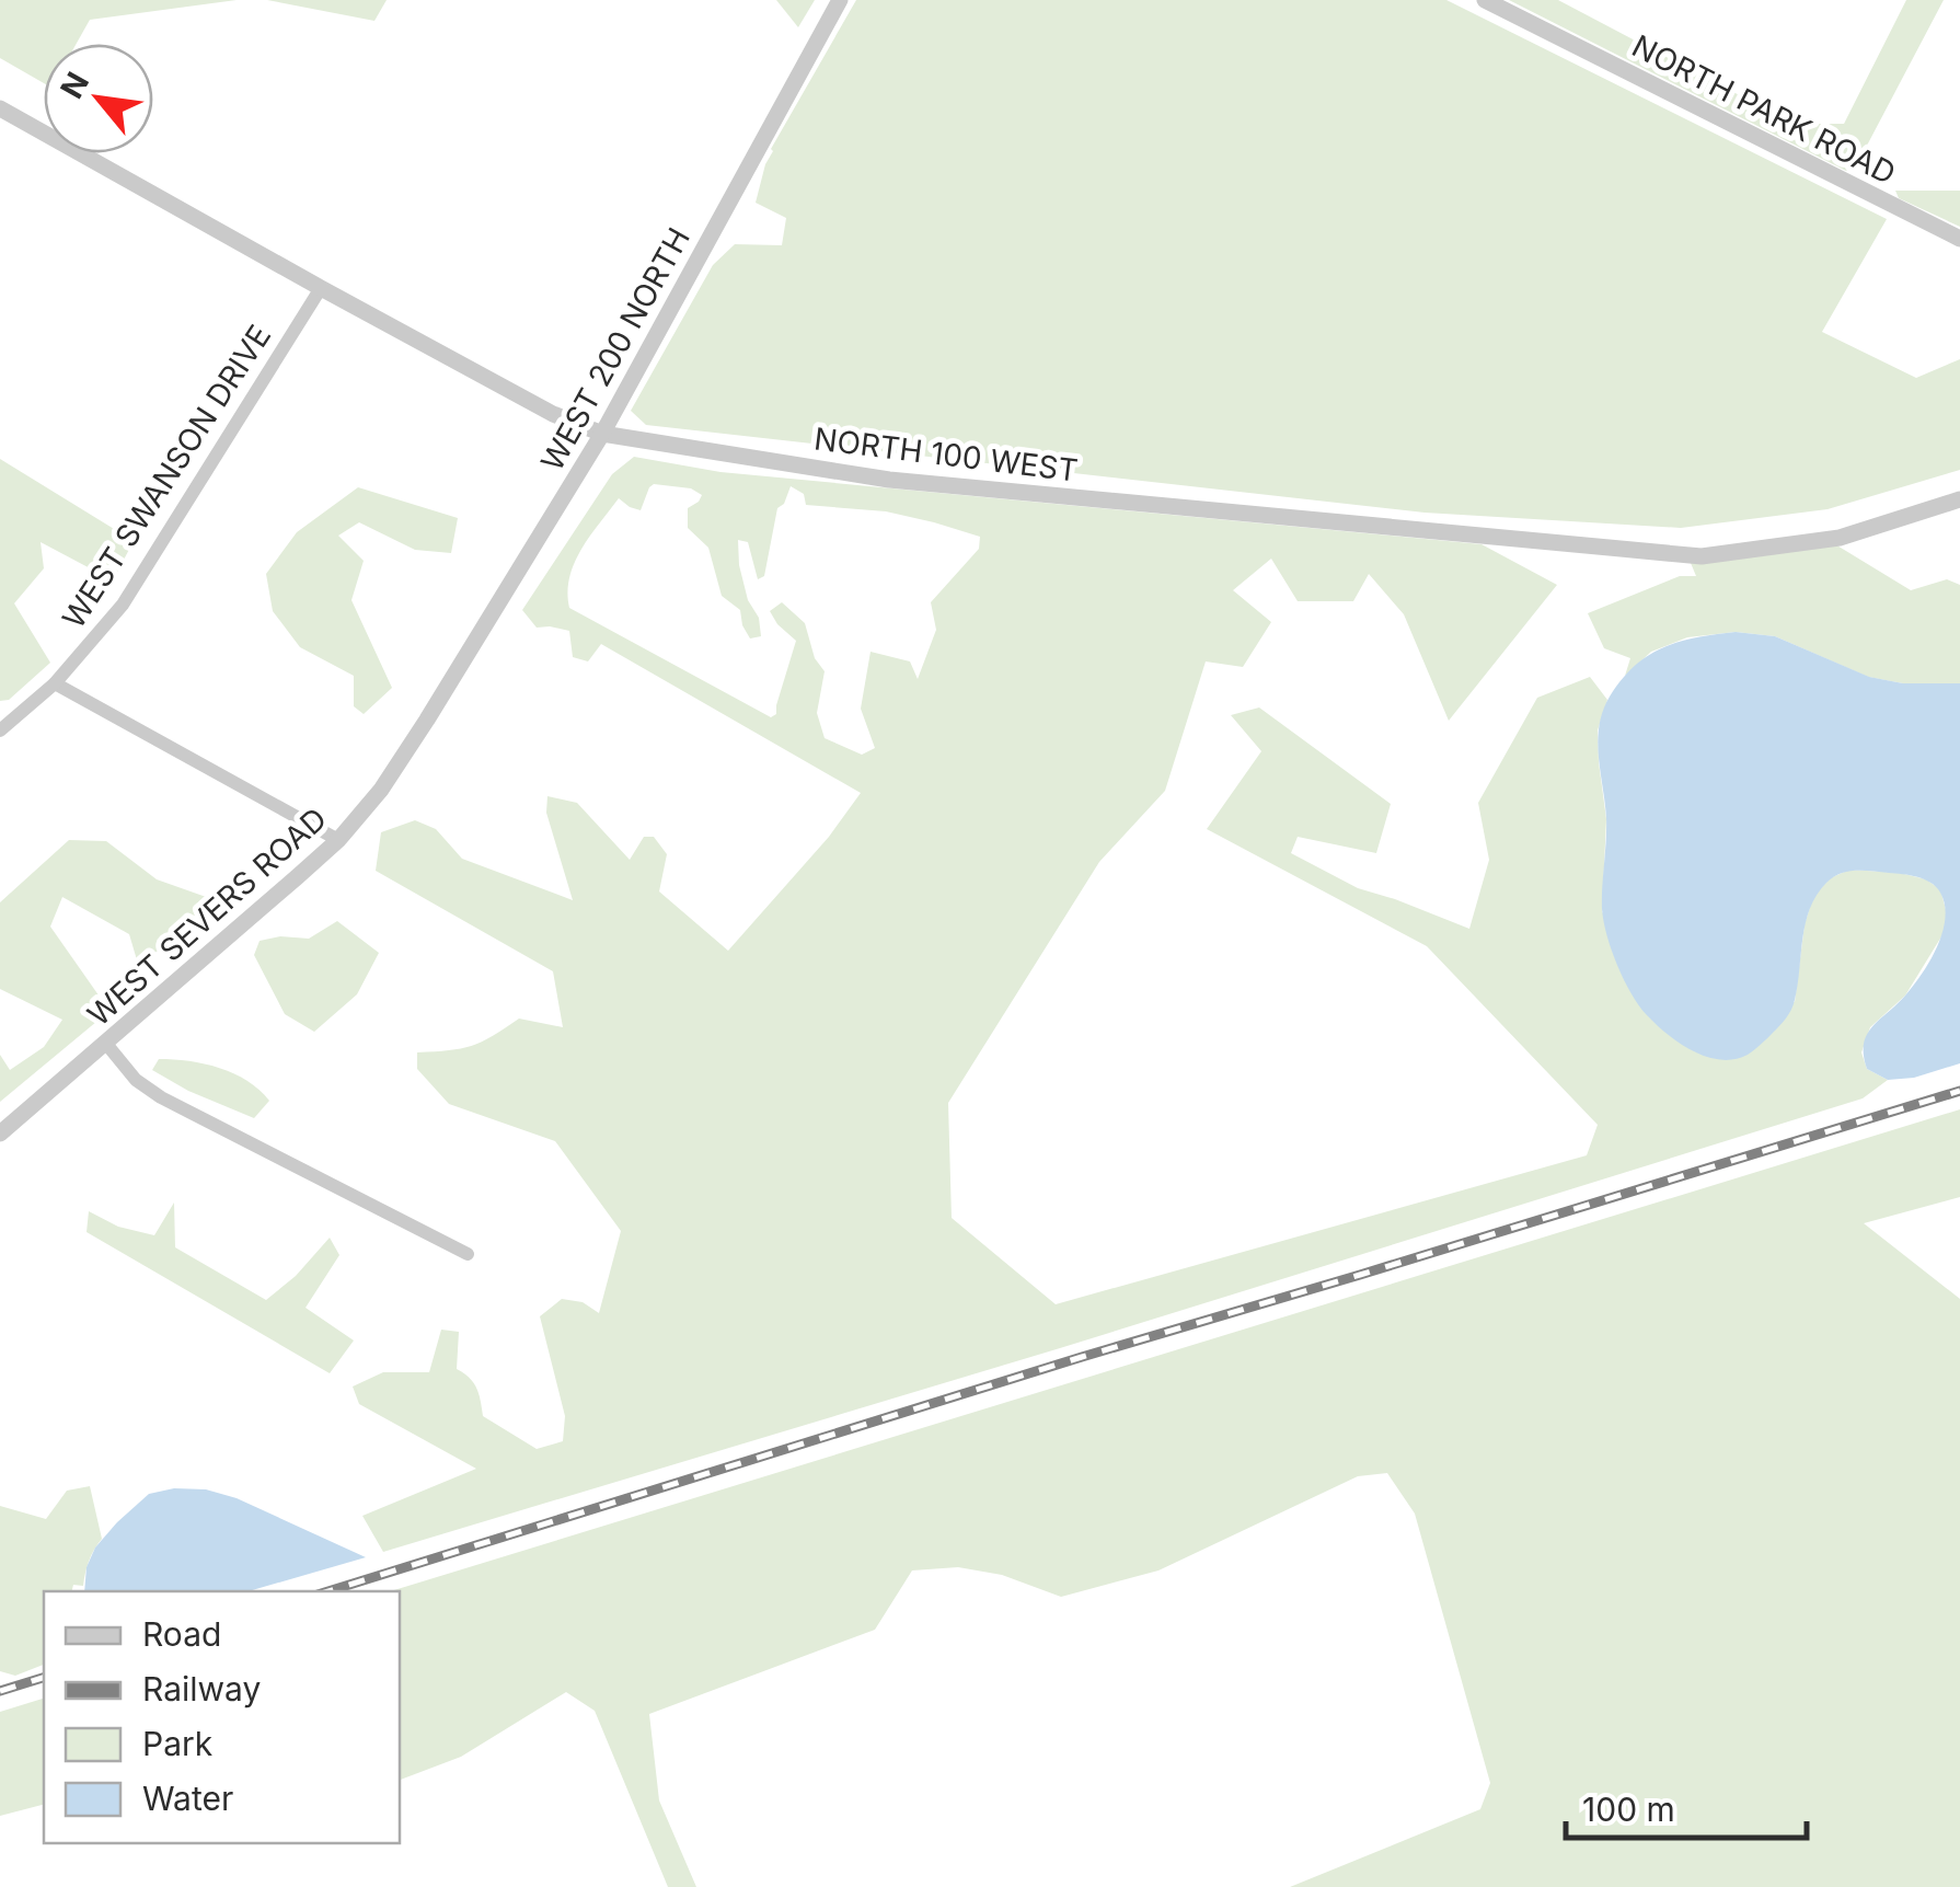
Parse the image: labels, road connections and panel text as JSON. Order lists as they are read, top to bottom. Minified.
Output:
{"streets":{"street":["NORTH PARK ROAD","WEST 200 NORTH","NORTH 100 WEST","WEST SWANSON DRIVE","WEST SEVERS ROAD"]},"crossings":[["WEST 200 NORTH","NORTH 100 WEST"],["WEST 200 NORTH","WEST SEVERS ROAD"],["NORTH 100 WEST","WEST SWANSON DRIVE"]],"legend":["Road","Railway","Park","Water"],"scale_bar":"100 m","north":"top left"}
